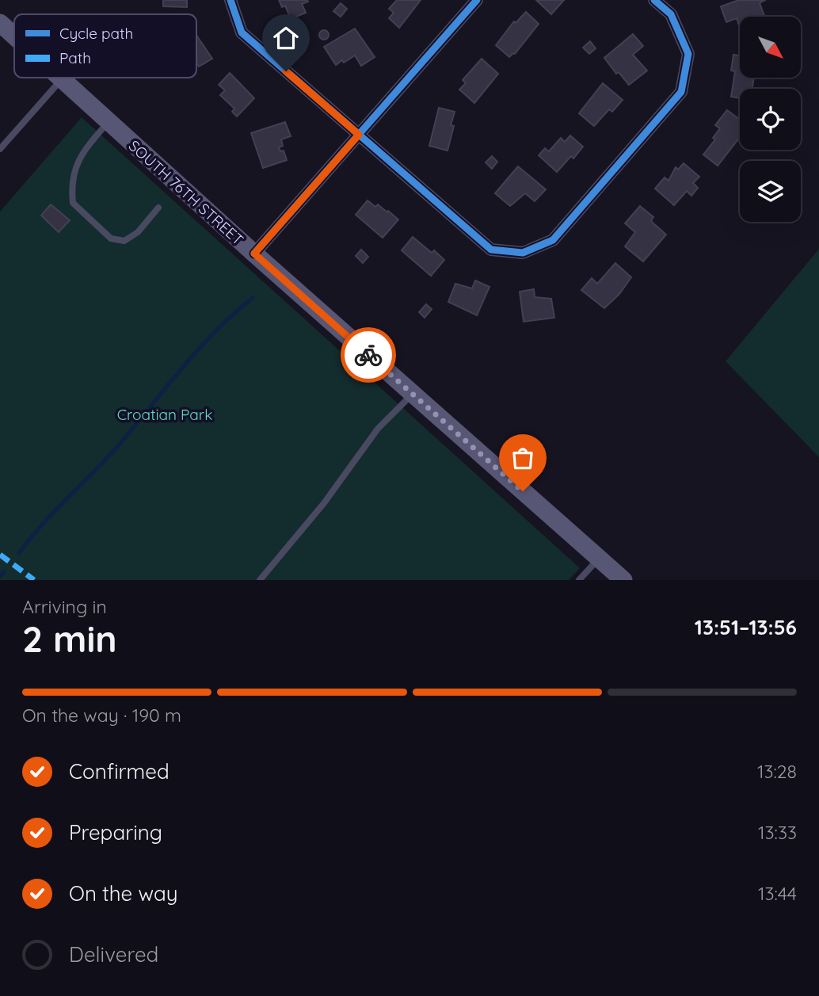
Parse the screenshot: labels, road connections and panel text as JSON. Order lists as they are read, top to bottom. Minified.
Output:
{"streets":{"main road":["SOUTH 76TH STREET"]},"parks":["Croatian Park"],"legend":["Cycle path","Path"],"north":"bottom right","page":{"heading":["2 min","Arriving in","13:51–13:56"],"bar":"On the way · 190 m","list":[["Confirmed","13:28"],["Preparing","13:33"],["On the way","13:44"],"Delivered"]}}
